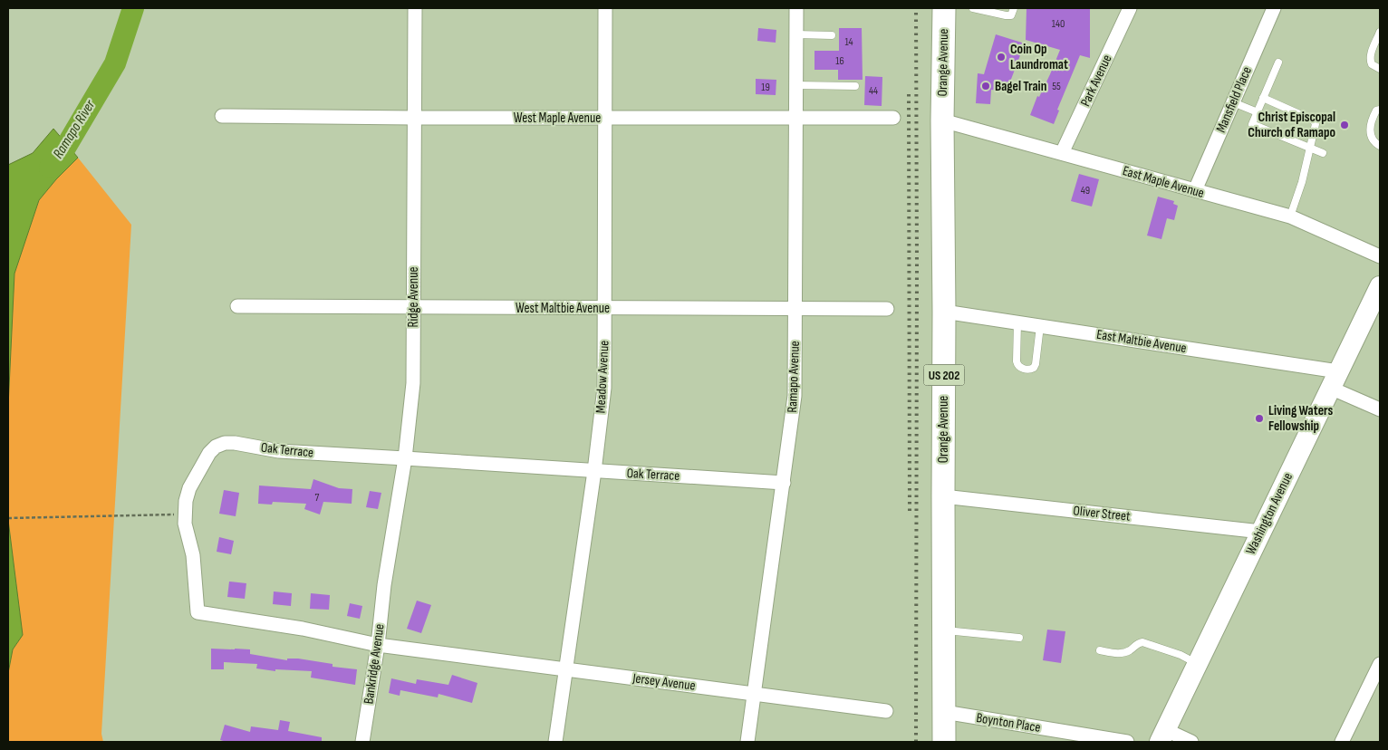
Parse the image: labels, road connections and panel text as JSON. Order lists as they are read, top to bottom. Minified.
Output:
{"streets":{"main road":["Orange Avenue","US 202"],"street":["Park Avenue","Mansfield Place","West Maple Avenue","East Maple Avenue","Ridge Avenue","West Maltbie Avenue","East Maltbie Avenue","Meadow Avenue","Ramapo Avenue","Oak Terrace","Oliver Street","Washington Avenue","Bankridge Avenue","Jersey Avenue","Boynton Place"]},"crossings":[["Orange Avenue","East Maple Avenue"],["Orange Avenue","East Maltbie Avenue"],["Orange Avenue","Oliver Street"],["Orange Avenue","Boynton Place"],["Park Avenue","East Maple Avenue"],["Mansfield Place","East Maple Avenue"],["West Maple Avenue","Ridge Avenue"],["West Maple Avenue","Meadow Avenue"],["West Maple Avenue","Ramapo Avenue"],["Ridge Avenue","West Maltbie Avenue"],["Ridge Avenue","Oak Terrace"],["Ridge Avenue","Bankridge Avenue"],["West Maltbie Avenue","Meadow Avenue"],["West Maltbie Avenue","Ramapo Avenue"],["East Maltbie Avenue","Washington Avenue"],["Meadow Avenue","Oak Terrace"],["Meadow Avenue","Jersey Avenue"],["Ramapo Avenue","Oak Terrace"],["Ramapo Avenue","Jersey Avenue"],["Oak Terrace","Bankridge Avenue"],["Oak Terrace","Jersey Avenue"],["Oliver Street","Washington Avenue"]],"water":["Ramapo River"],"places":["Coin Op Laundromat","Bagel Train","Christ Episcopal Church of Ramapo","Living Waters Fellowship"],"house_numbers":["140","14","16","55","19","44","49","7"]}
